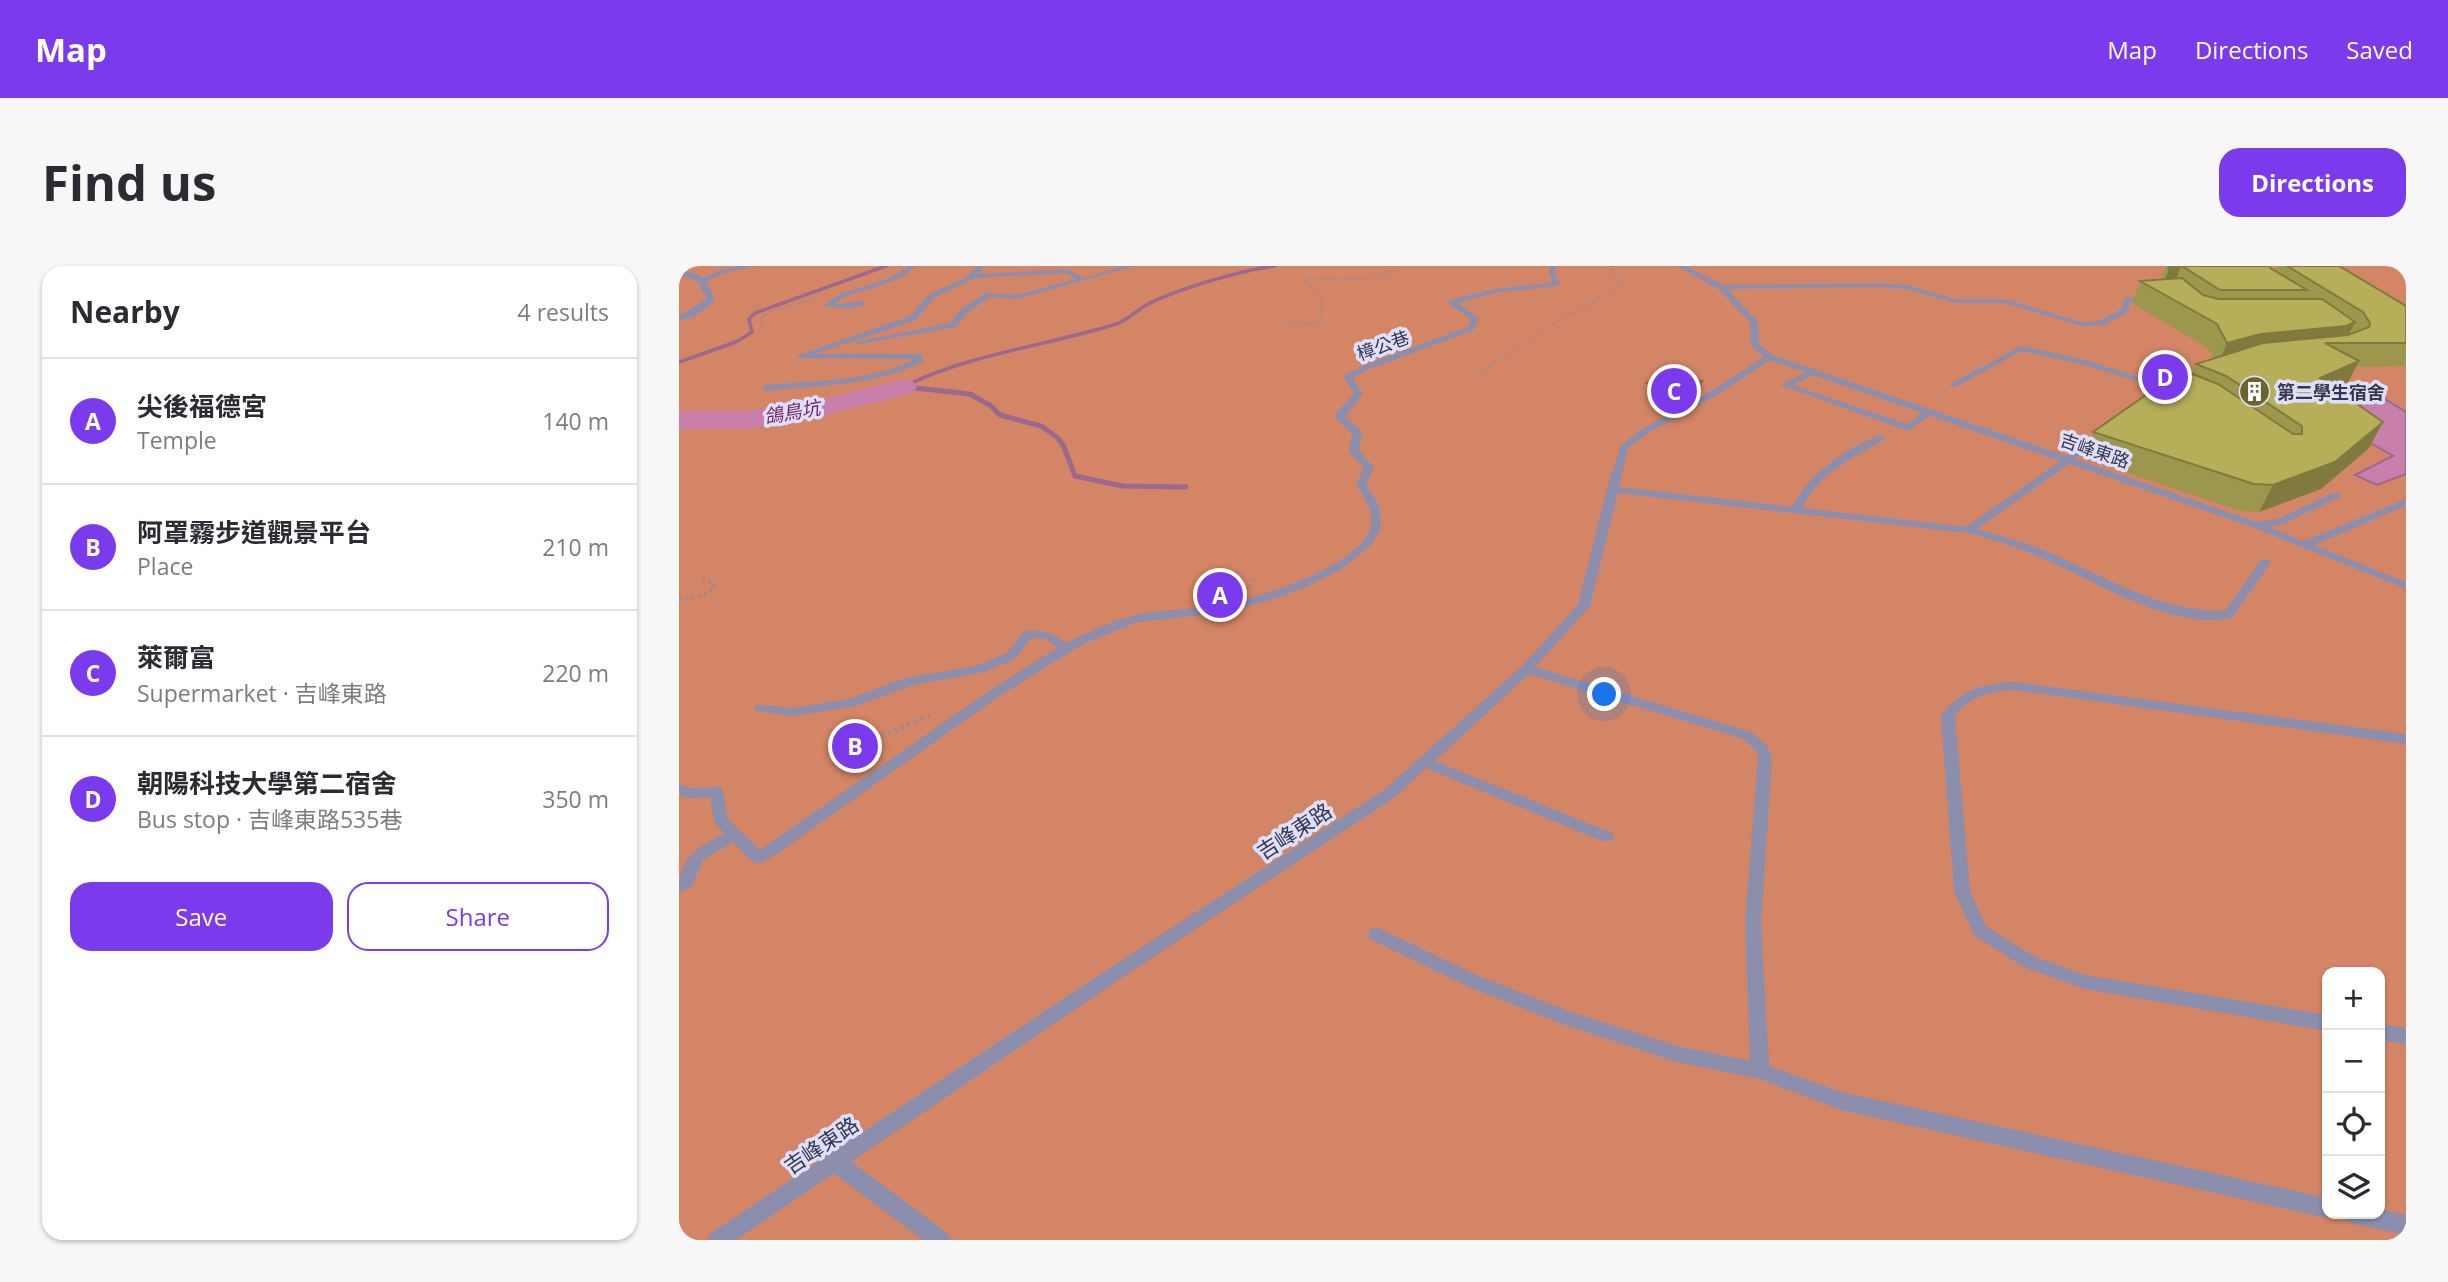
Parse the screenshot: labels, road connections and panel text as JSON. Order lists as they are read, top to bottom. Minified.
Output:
{"streets":{"street":["樟公巷","吉峰東路"]},"water":["鴿鳥坑"],"places":{"building":["第二學生宿舍"]},"page":{"header":"Map","nav":["Map","Directions","Saved"],"buttons":["Directions",["Save","Share"]],"title":"Find us","heading":["Nearby","4 results"],"pins":["D","C","A","B"],"list":[{"mark":"A","name":"尖後福德宮","note":"Temple","value":"140 m"},{"mark":"B","name":"阿罩霧步道觀景平台","note":"Place","value":"210 m"},{"mark":"C","name":"萊爾富","note":"Supermarket · 吉峰東路","value":"220 m"},{"mark":"D","name":"朝陽科技大學第二宿舍","note":"Bus stop · 吉峰東路535巷","value":"350 m"}],"map_buttons":["+","−"]}}
